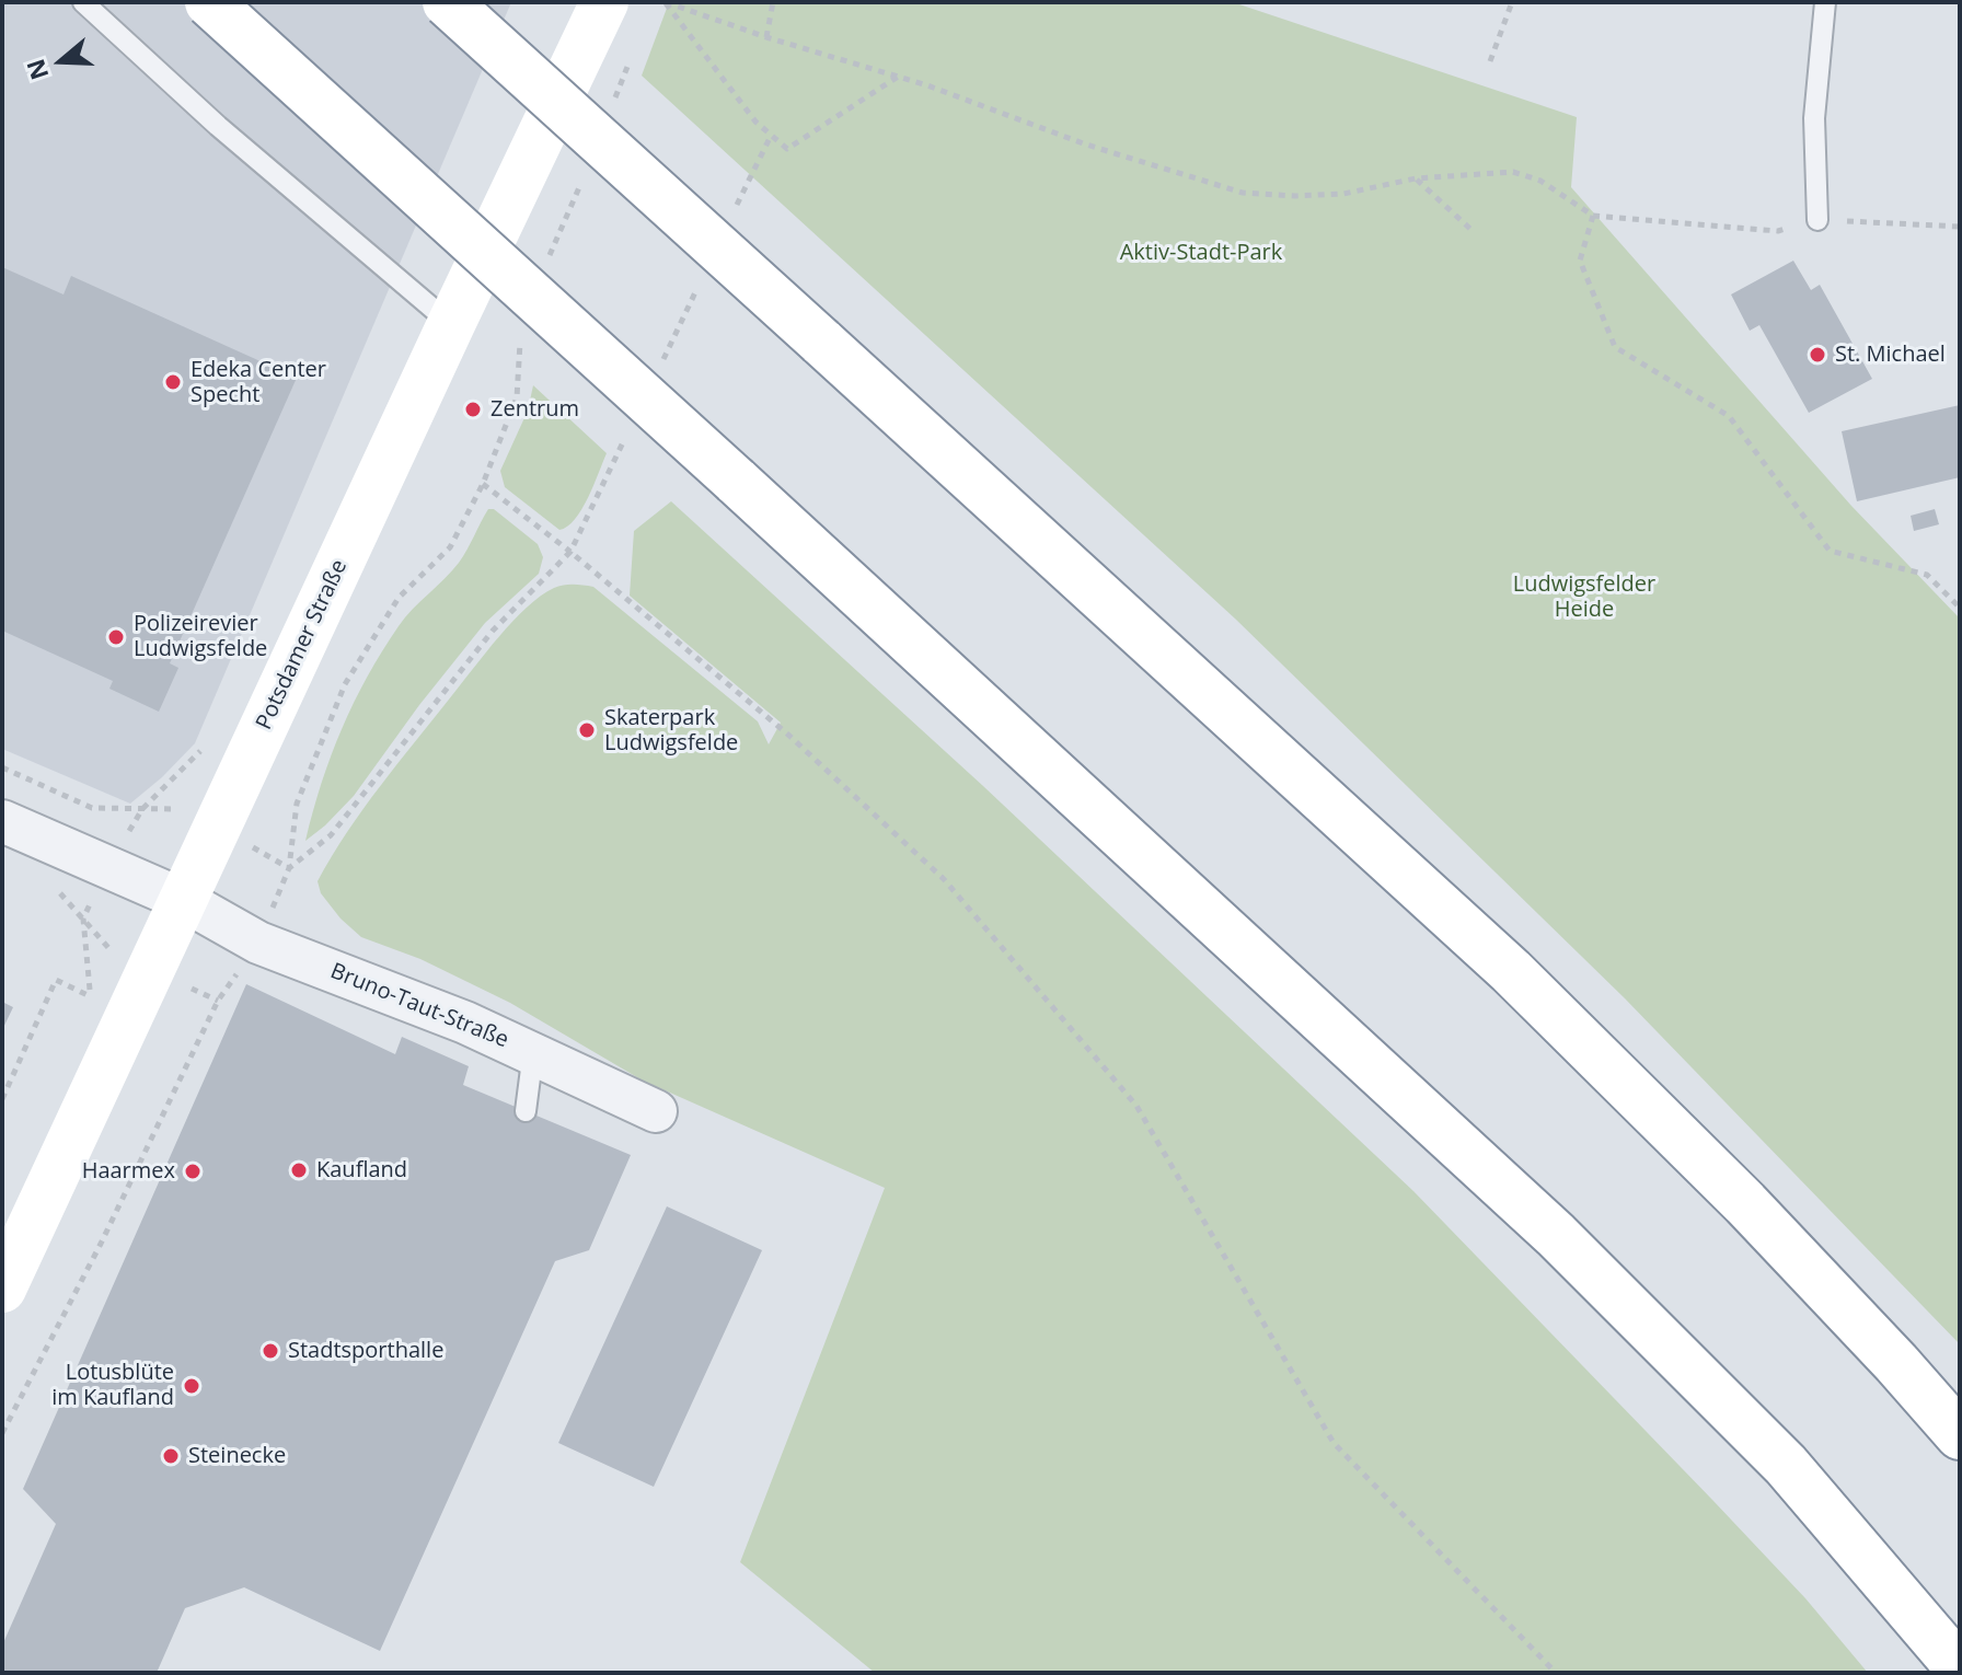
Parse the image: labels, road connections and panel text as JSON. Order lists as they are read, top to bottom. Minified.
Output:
{"streets":{"main road":["Potsdamer Straße"],"street":["Bruno-Taut-Straße"]},"crossings":[["Potsdamer Straße","Bruno-Taut-Straße"]],"parks":["Aktiv-Stadt-Park","Ludwigsfelder Heide"],"places":["St. Michael","Edeka Center Specht","Zentrum","Polizeirevier Ludwigsfelde","Skaterpark Ludwigsfelde","Kaufland","Haarmex","Stadtsporthalle","Lotusblüte im Kaufland","Steinecke"],"north":"left"}
